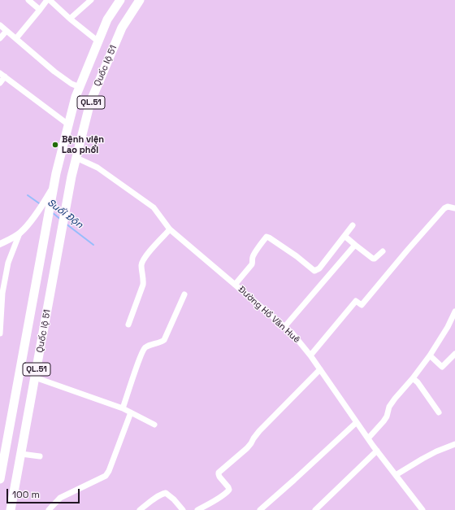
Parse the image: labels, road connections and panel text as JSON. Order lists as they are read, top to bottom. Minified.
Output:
{"streets":{"highway":["Quốc lộ 51","QL.51"],"street":["Đường Hồ Văn Huê"]},"crossings":[["Quốc lộ 51","Đường Hồ Văn Huê"]],"water":["Suối Độn"],"places":["Bệnh viện Lao phổi"],"scale_bar":"100 m"}
